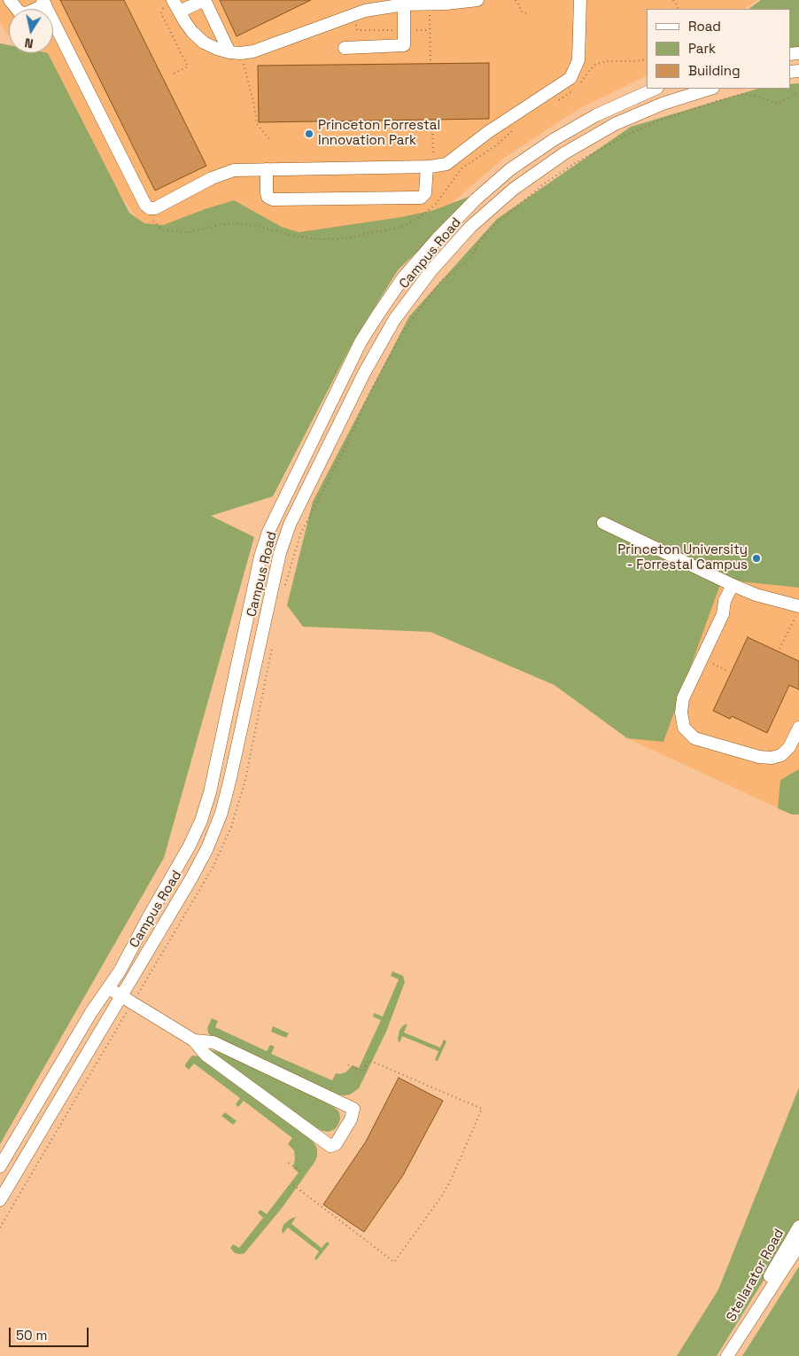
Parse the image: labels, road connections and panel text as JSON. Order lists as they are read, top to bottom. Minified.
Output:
{"streets":{"street":["Campus Road","Stellarator Road"]},"places":["Princeton Forrestal Innovation Park","Princeton University - Forrestal Campus"],"legend":["Road","Park","Building"],"scale_bar":"50 m","north":"bottom"}
